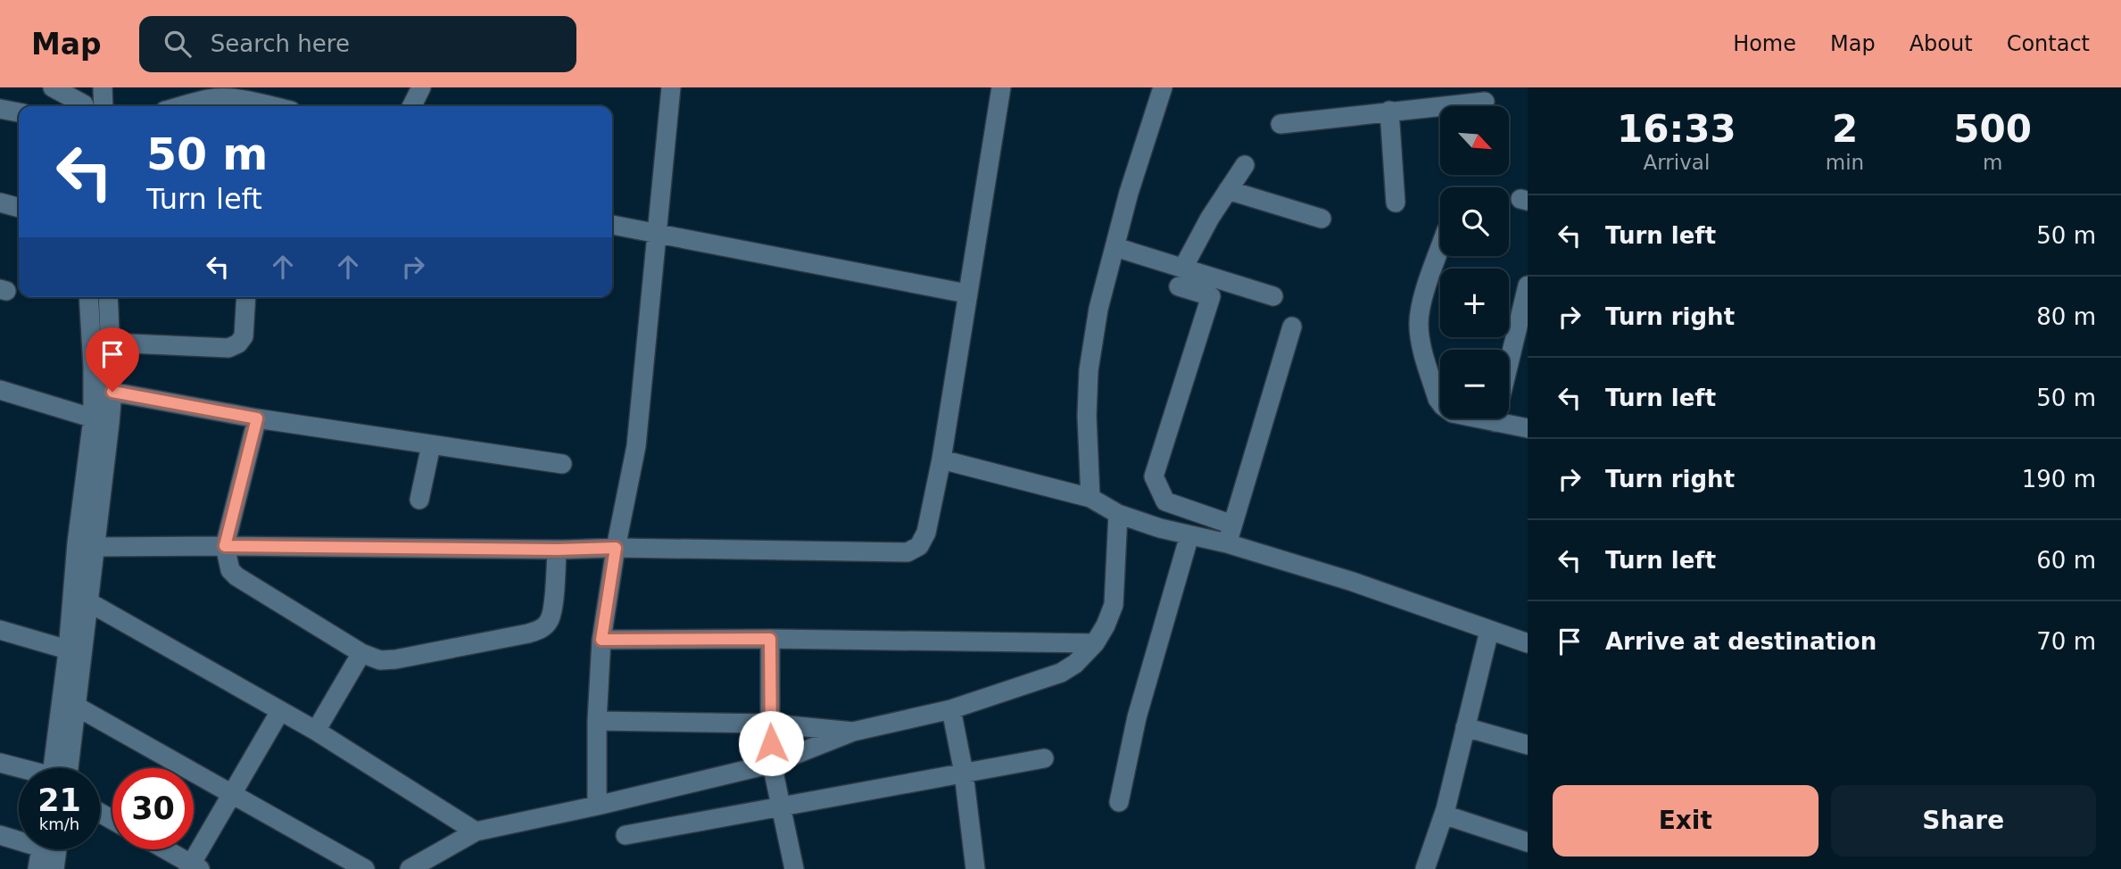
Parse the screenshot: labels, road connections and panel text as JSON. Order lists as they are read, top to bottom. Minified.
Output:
{"north":"bottom right","page":{"header":"Map","search":"Search here","nav":["Home","Map","About","Contact"],"eta":["16:33","Arrival","2","min","500","m"],"map_buttons":["+","−"],"turn":["50 m","Turn left"],"list":[{"name":"Turn left","value":"50 m"},{"name":"Turn right","value":"80 m"},{"name":"Turn left","value":"50 m"},{"name":"Turn right","value":"190 m"},{"name":"Turn left","value":"60 m"},{"name":"Arrive at destination","value":"70 m"}],"speed":"21 km/h","limit":"30","buttons":["Exit","Share"]}}
